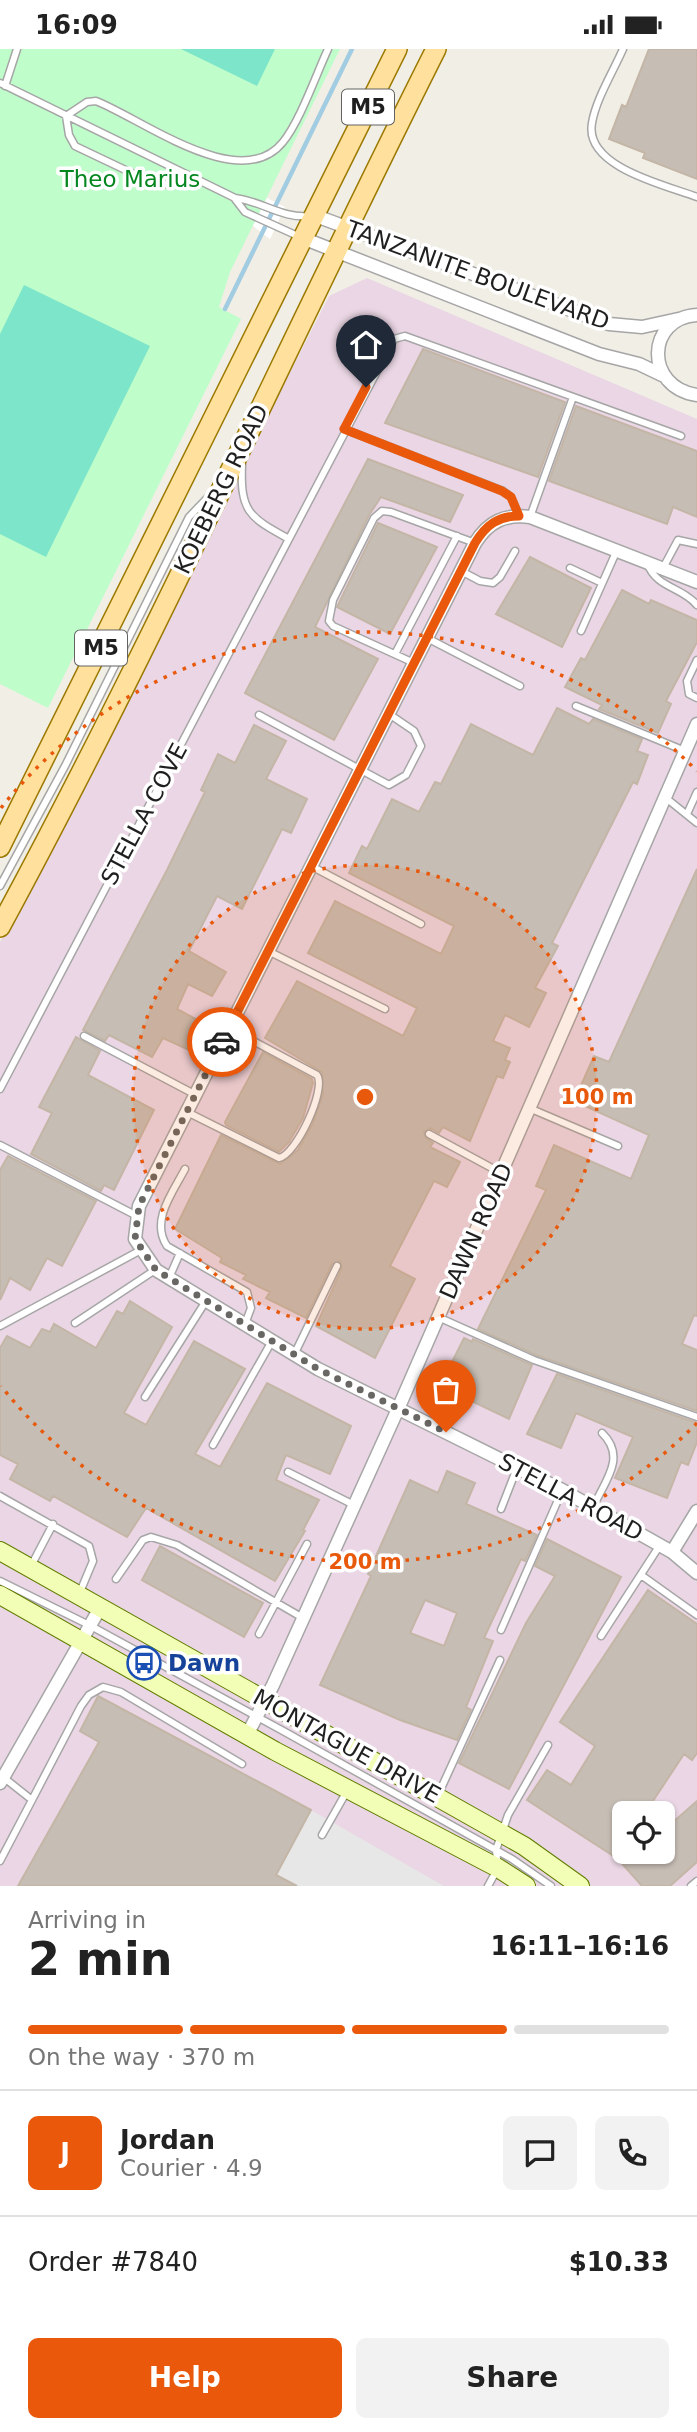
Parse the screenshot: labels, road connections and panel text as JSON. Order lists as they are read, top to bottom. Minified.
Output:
{"streets":{"main road":["M5","KOEBERG ROAD","MONTAGUE DRIVE"],"street":["TANZANITE BOULEVARD","DAWN ROAD","STELLA ROAD"],"lane":["STELLA COVE"]},"crossings":[["TANZANITE BOULEVARD","KOEBERG ROAD"],["DAWN ROAD","STELLA ROAD"],["DAWN ROAD","MONTAGUE DRIVE"]],"parks":["Theo Marius"],"places":{"bus stop":["Dawn"]},"page":{"status":"16:09","heading":["2 min","Arriving in","16:11–16:16"],"panel":["Jordan","Courier · 4.9","Order #7840","$10.33"],"bar":"On the way · 370 m","round":"J","buttons":["Help","Share"]},"rings":["100 m","200 m"]}
